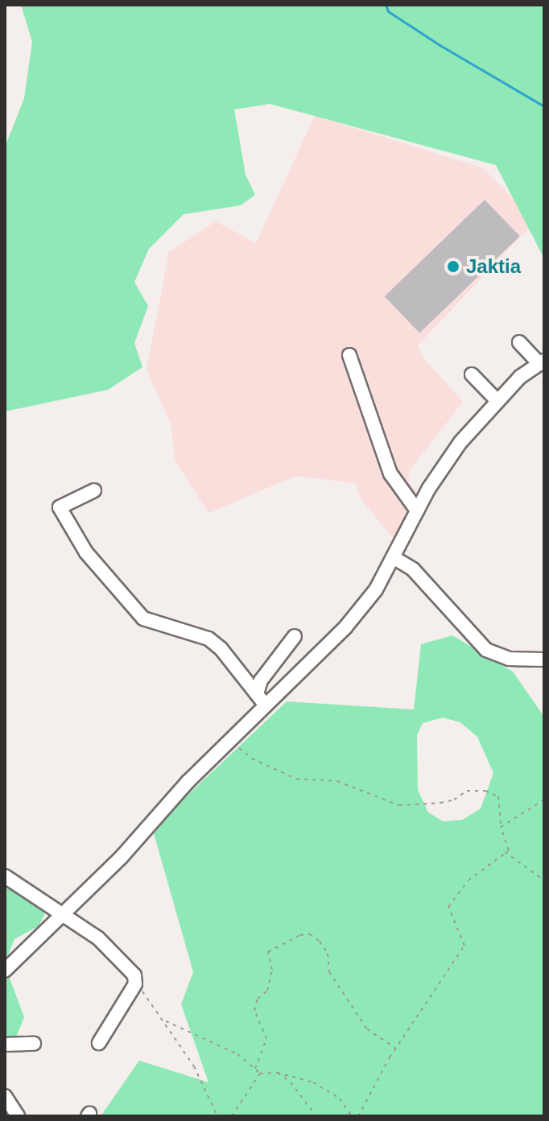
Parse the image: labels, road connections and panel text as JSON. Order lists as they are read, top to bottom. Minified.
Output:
{"places":["Jaktia"]}
